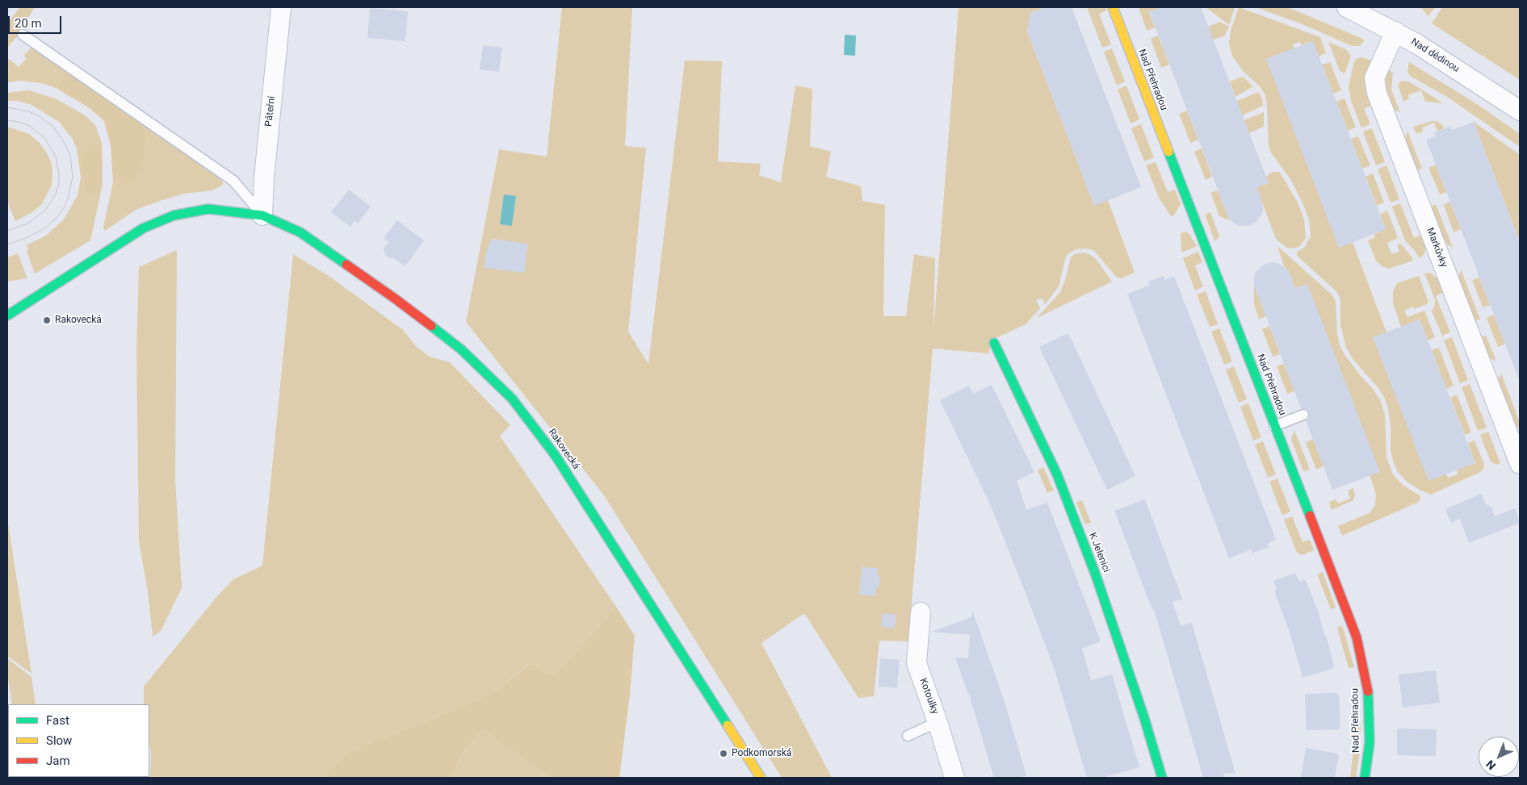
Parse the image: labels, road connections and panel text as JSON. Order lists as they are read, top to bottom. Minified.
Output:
{"streets":{"street":["Nad dědinou","Nad Přehradou","Páteřní","Markůvky","Rakovecká","K Jelenici","Kotoulky"]},"crossings":[["Nad dědinou","Markůvky"],["Páteřní","Rakovecká"]],"places":["Rakovecká","Podkomorská"],"legend":["Fast","Slow","Jam"],"scale_bar":"20 m","north":"bottom left"}
